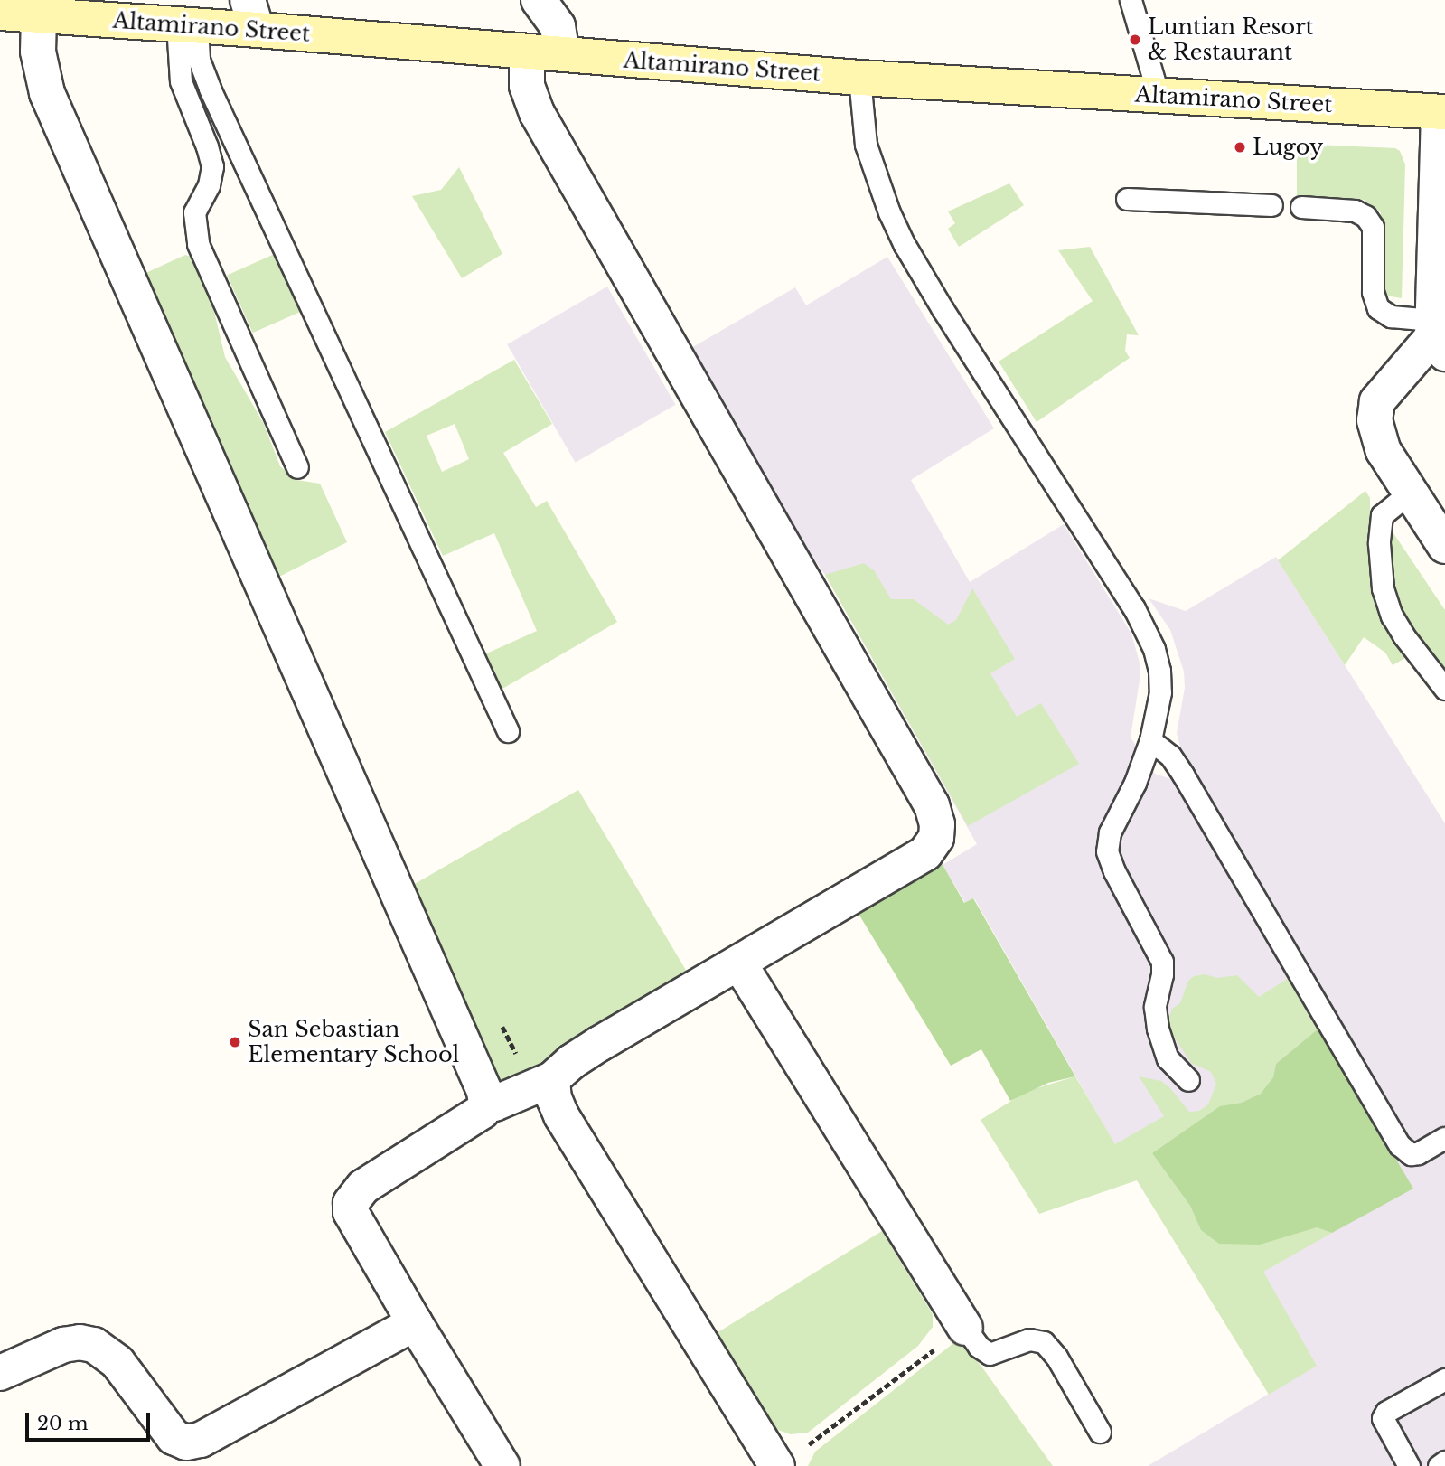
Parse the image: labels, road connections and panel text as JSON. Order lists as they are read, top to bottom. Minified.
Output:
{"streets":{"main road":["Altamirano Street"]},"places":["Luntian Resort & Restaurant","Lugoy","San Sebastian Elementary School"],"scale_bar":"20 m"}
